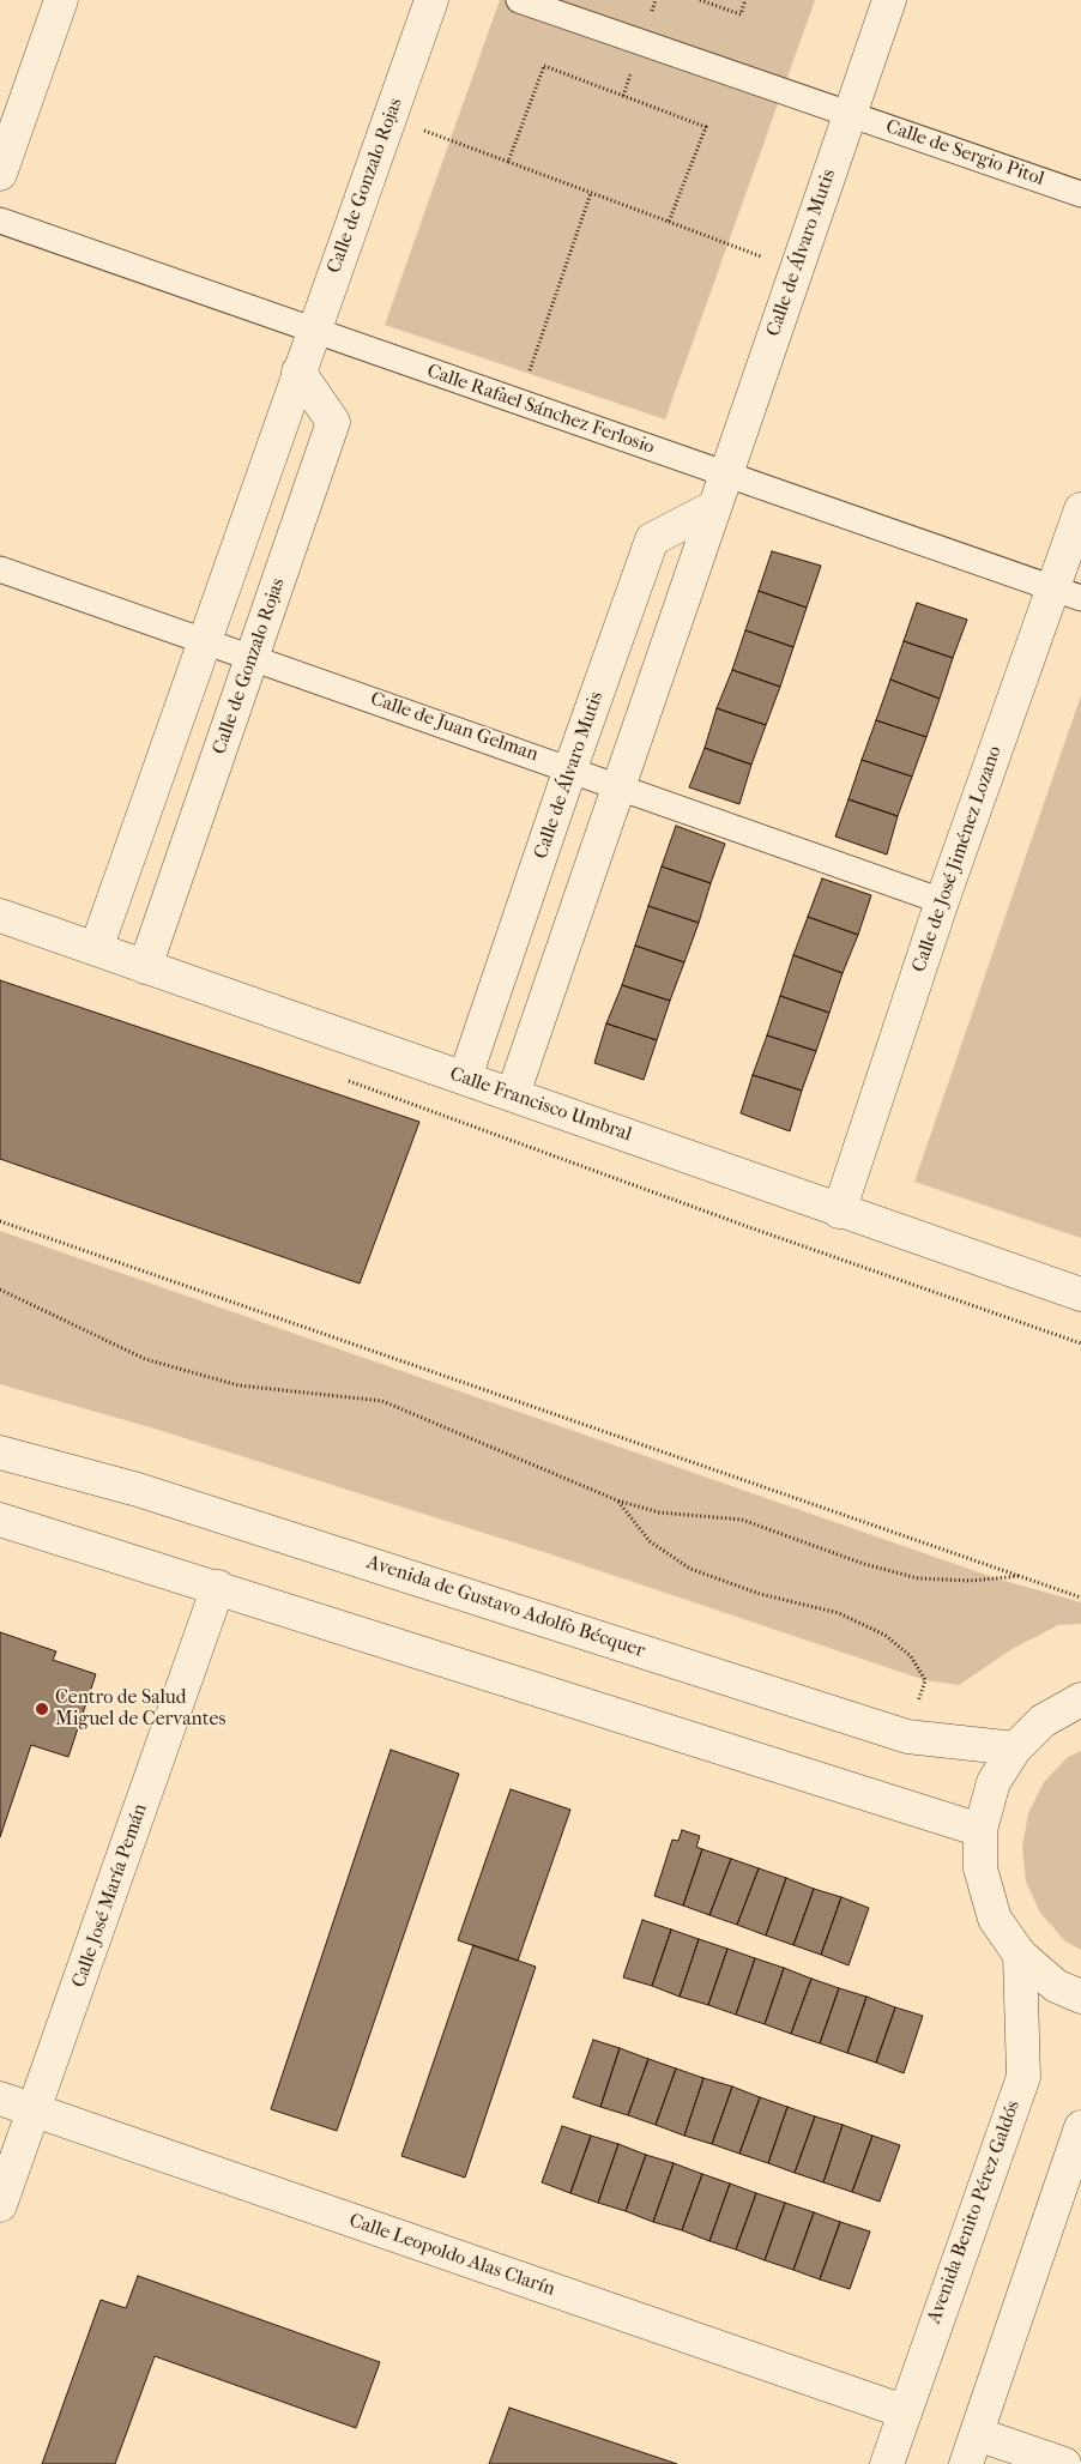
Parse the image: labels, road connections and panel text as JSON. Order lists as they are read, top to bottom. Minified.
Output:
{"streets":{"street":["Calle de Sergio Pitol","Calle de Gonzalo Rojas","Calle de Álvaro Mutis","Calle Rafael Sánchez Ferlosio","Calle de Juan Gelman","Calle de José Jiménez Lozano","Calle Francisco Umbral","Avenida de Gustavo Adolfo Bécquer","Calle José María Pemán","Avenida Benito Pérez Galdós","Calle Leopoldo Alas Clarín"]},"crossings":[["Calle de Sergio Pitol","Calle de Álvaro Mutis"],["Calle de Gonzalo Rojas","Calle Rafael Sánchez Ferlosio"],["Calle de Gonzalo Rojas","Calle de Juan Gelman"],["Calle de Gonzalo Rojas","Calle Francisco Umbral"],["Calle de Álvaro Mutis","Calle Rafael Sánchez Ferlosio"],["Calle de Álvaro Mutis","Calle de Juan Gelman"],["Calle de Álvaro Mutis","Calle Francisco Umbral"],["Calle Rafael Sánchez Ferlosio","Calle de José Jiménez Lozano"],["Calle de Juan Gelman","Calle de José Jiménez Lozano"],["Calle de José Jiménez Lozano","Calle Francisco Umbral"],["Calle José María Pemán","Calle Leopoldo Alas Clarín"],["Avenida Benito Pérez Galdós","Calle Leopoldo Alas Clarín"]],"places":["Centro de Salud Miguel de Cervantes"]}
